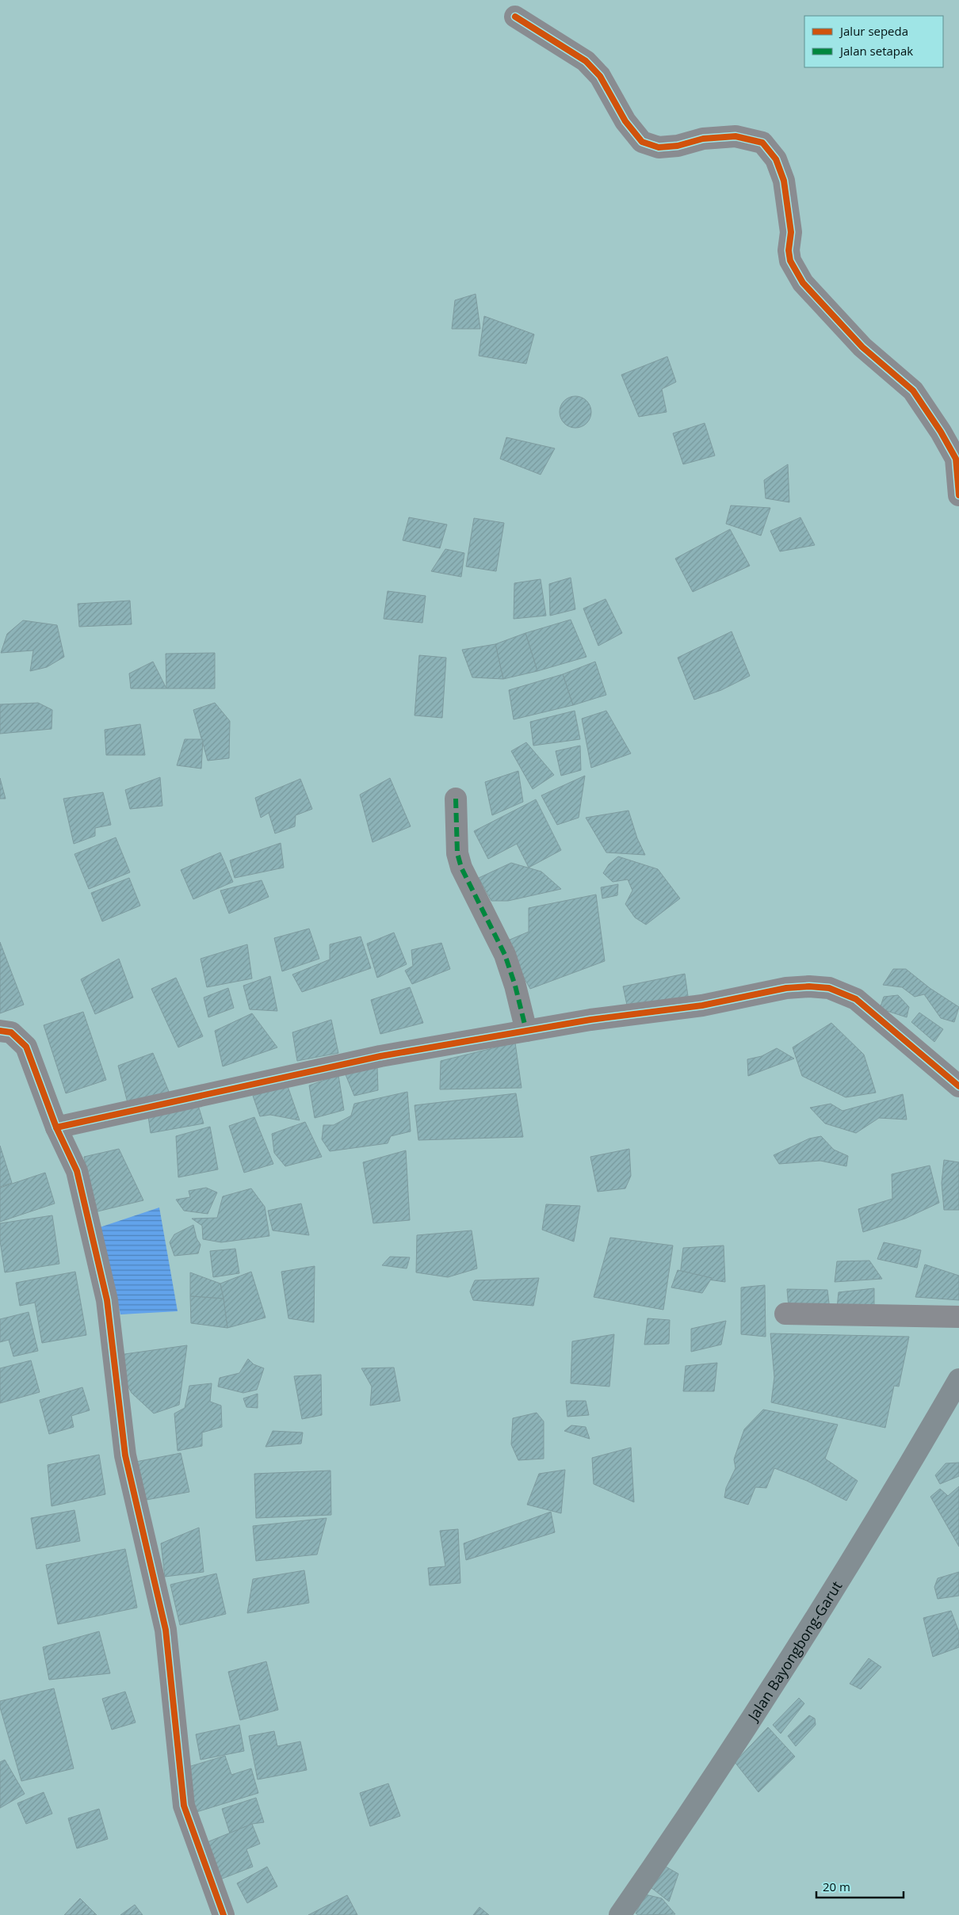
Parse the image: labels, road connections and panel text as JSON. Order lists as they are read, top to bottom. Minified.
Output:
{"streets":{"main road":["Jalan Bayongbong-Garut"]},"legend":["Jalur sepeda","Jalan setapak"],"scale_bar":"20 m"}
